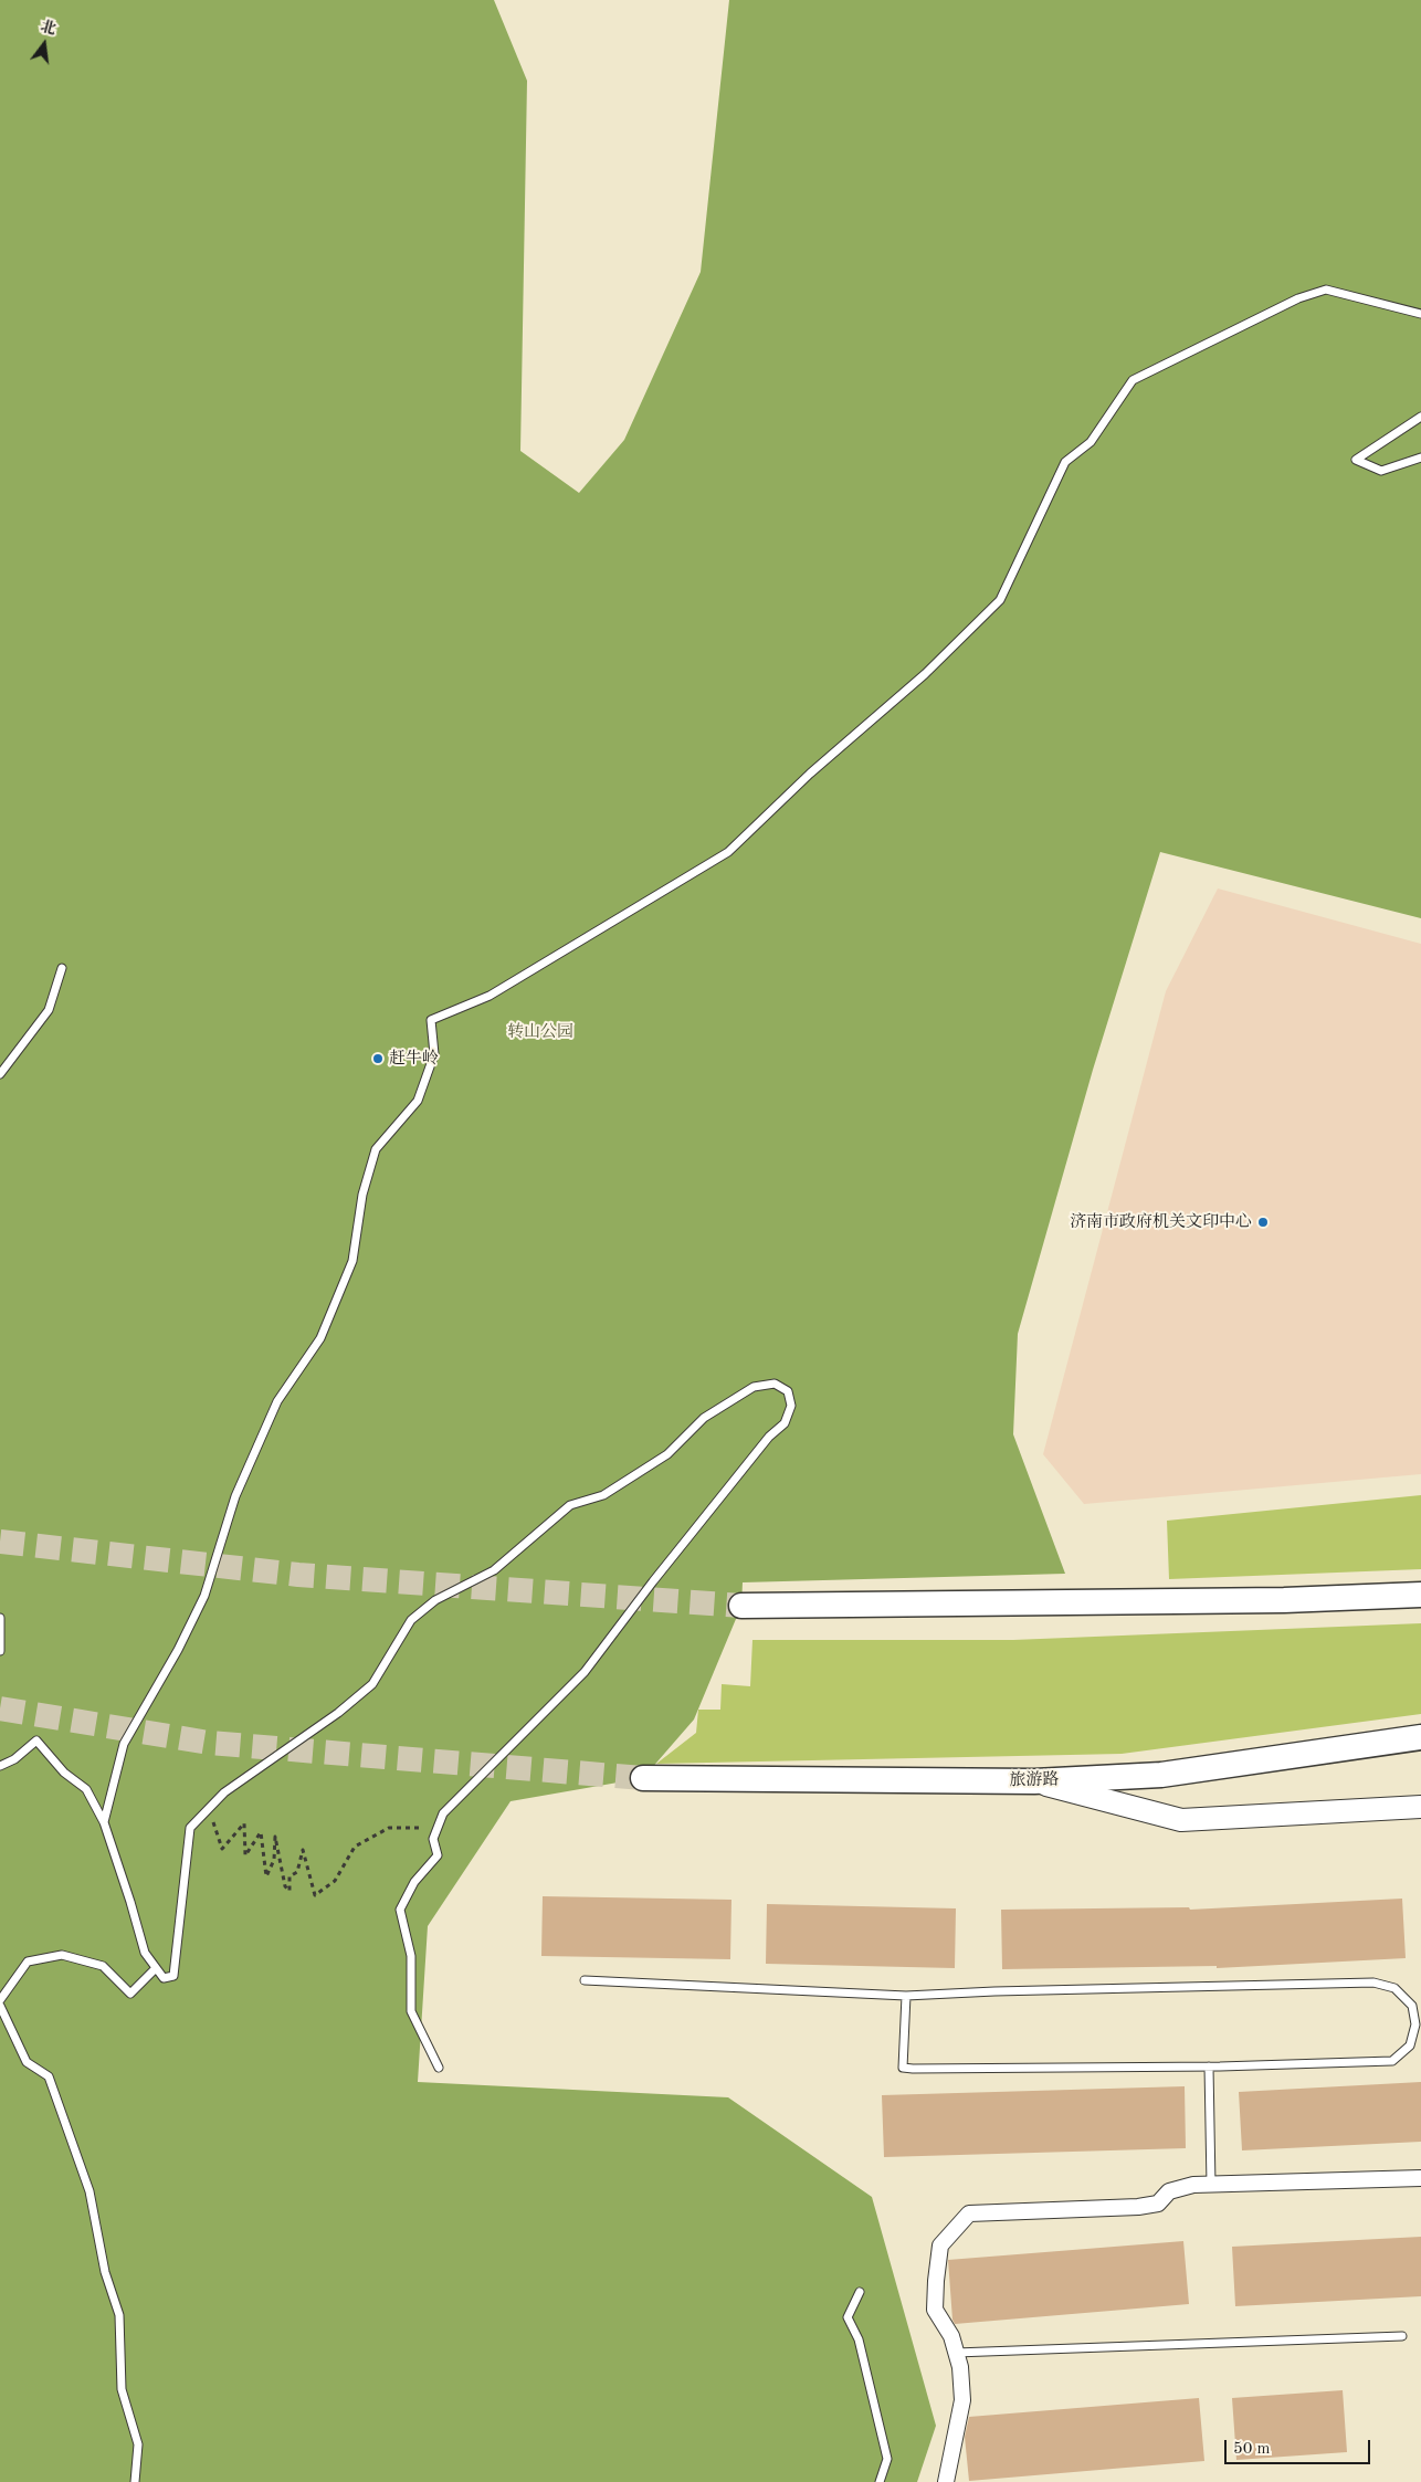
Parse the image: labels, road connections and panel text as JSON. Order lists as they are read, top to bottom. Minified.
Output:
{"streets":{"main road":["旅游路"]},"parks":["转山公园"],"places":["赶牛岭","济南市政府机关文印中心"],"scale_bar":"50 m","north":"top"}
